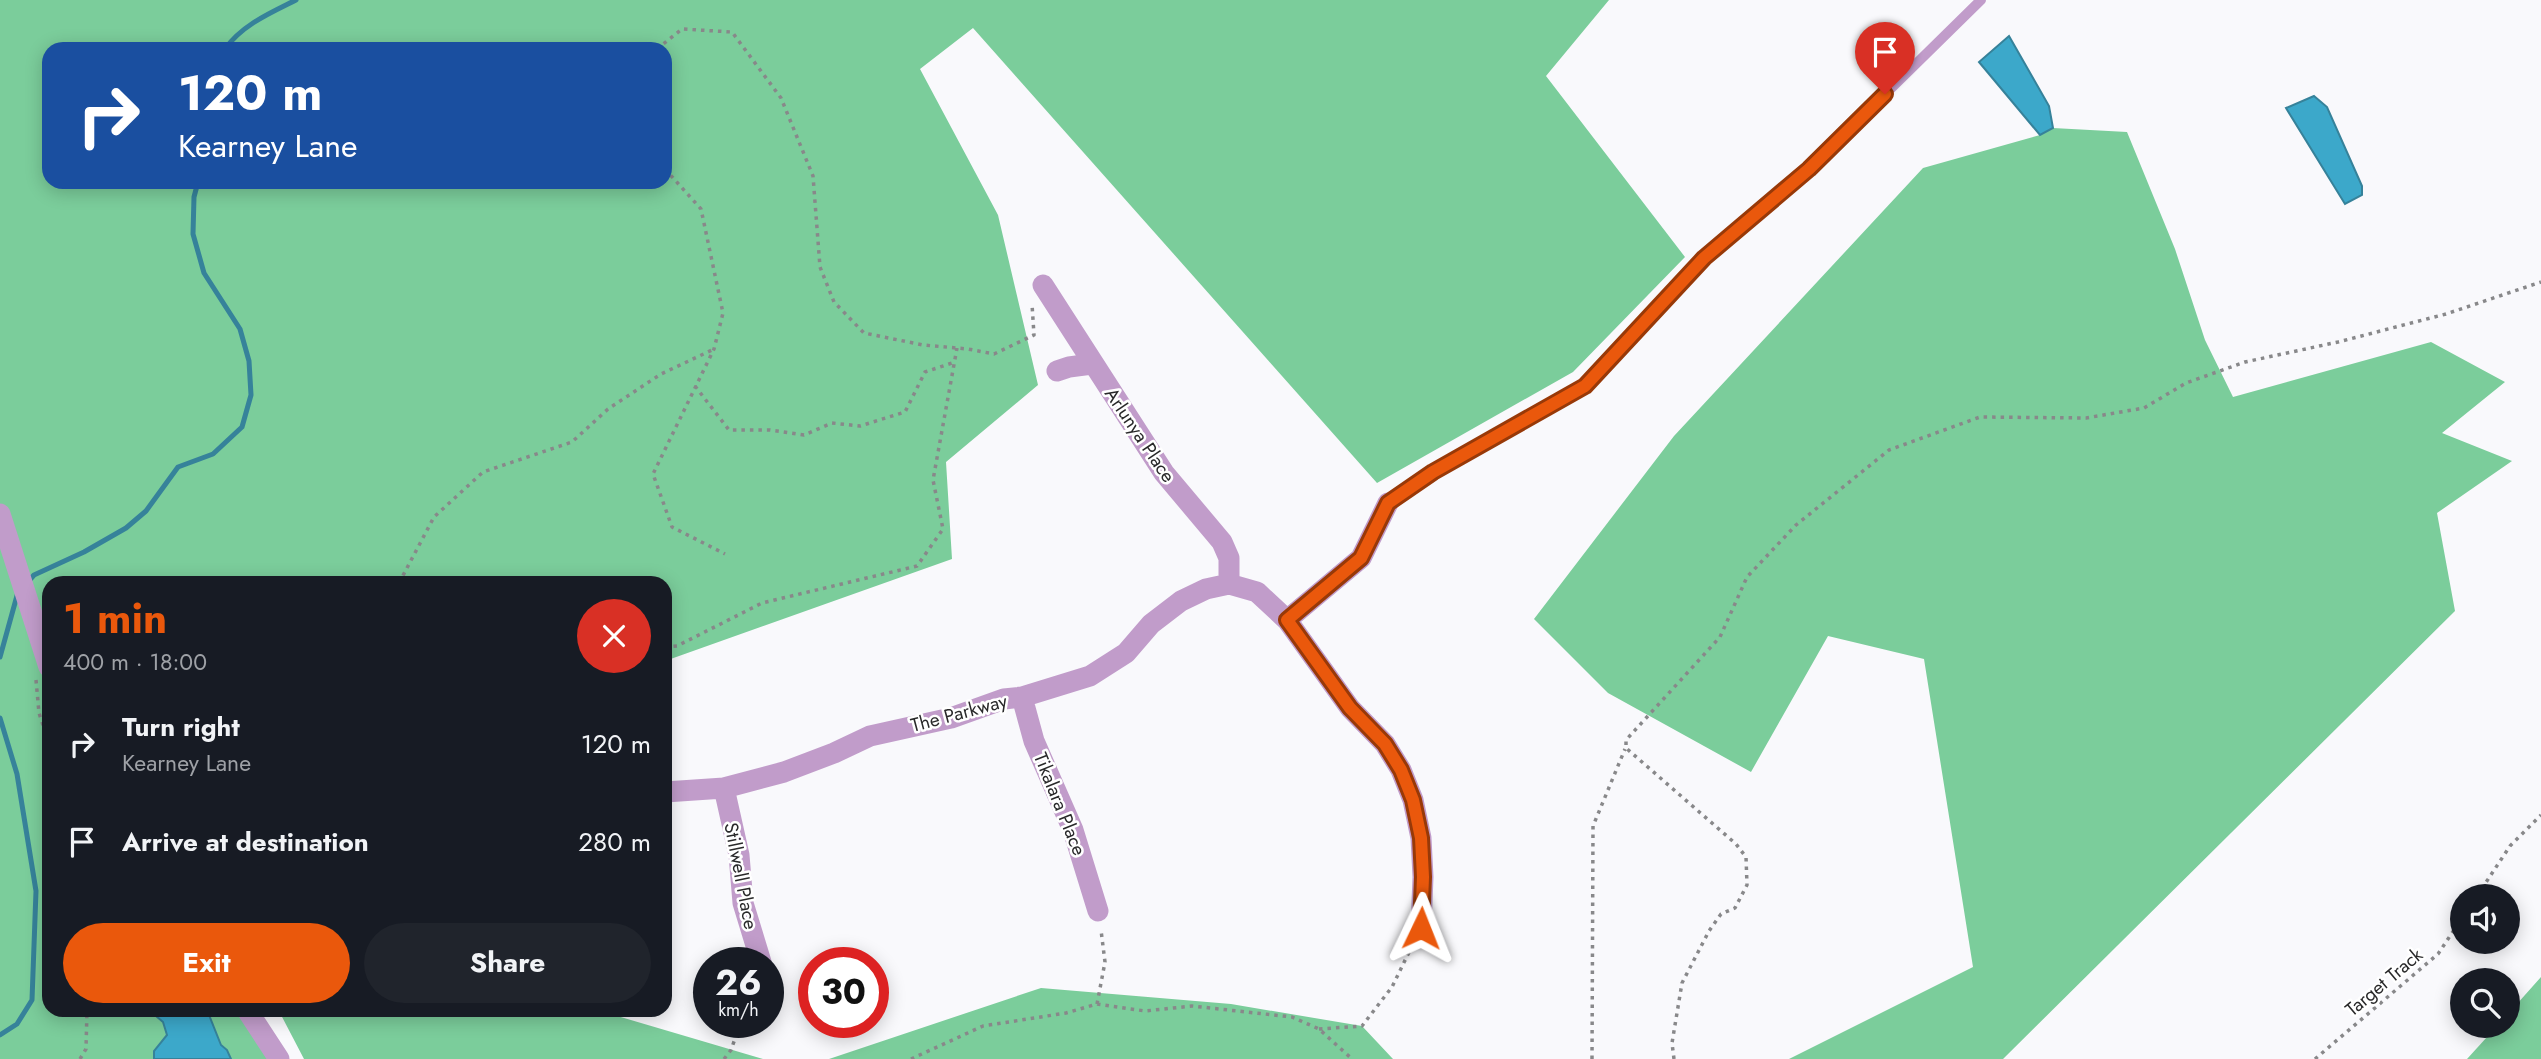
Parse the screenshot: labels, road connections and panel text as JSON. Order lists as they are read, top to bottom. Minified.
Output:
{"streets":{"street":["Arlunya Place","The Parkway","Tikalara Place","Stillwell Place"],"path":["Target Track"]},"crossings":[["Arlunya Place","The Parkway"],["The Parkway","Tikalara Place"],["The Parkway","Stillwell Place"]],"page":{"turn":["120 m","Kearney Lane"],"heading":["1 min","400 m · 18:00"],"list":[{"name":"Turn right","note":"Kearney Lane","value":"120 m"},{"name":"Arrive at destination","value":"280 m"}],"buttons":["Exit","Share"],"speed":"26 km/h","limit":"30"}}
